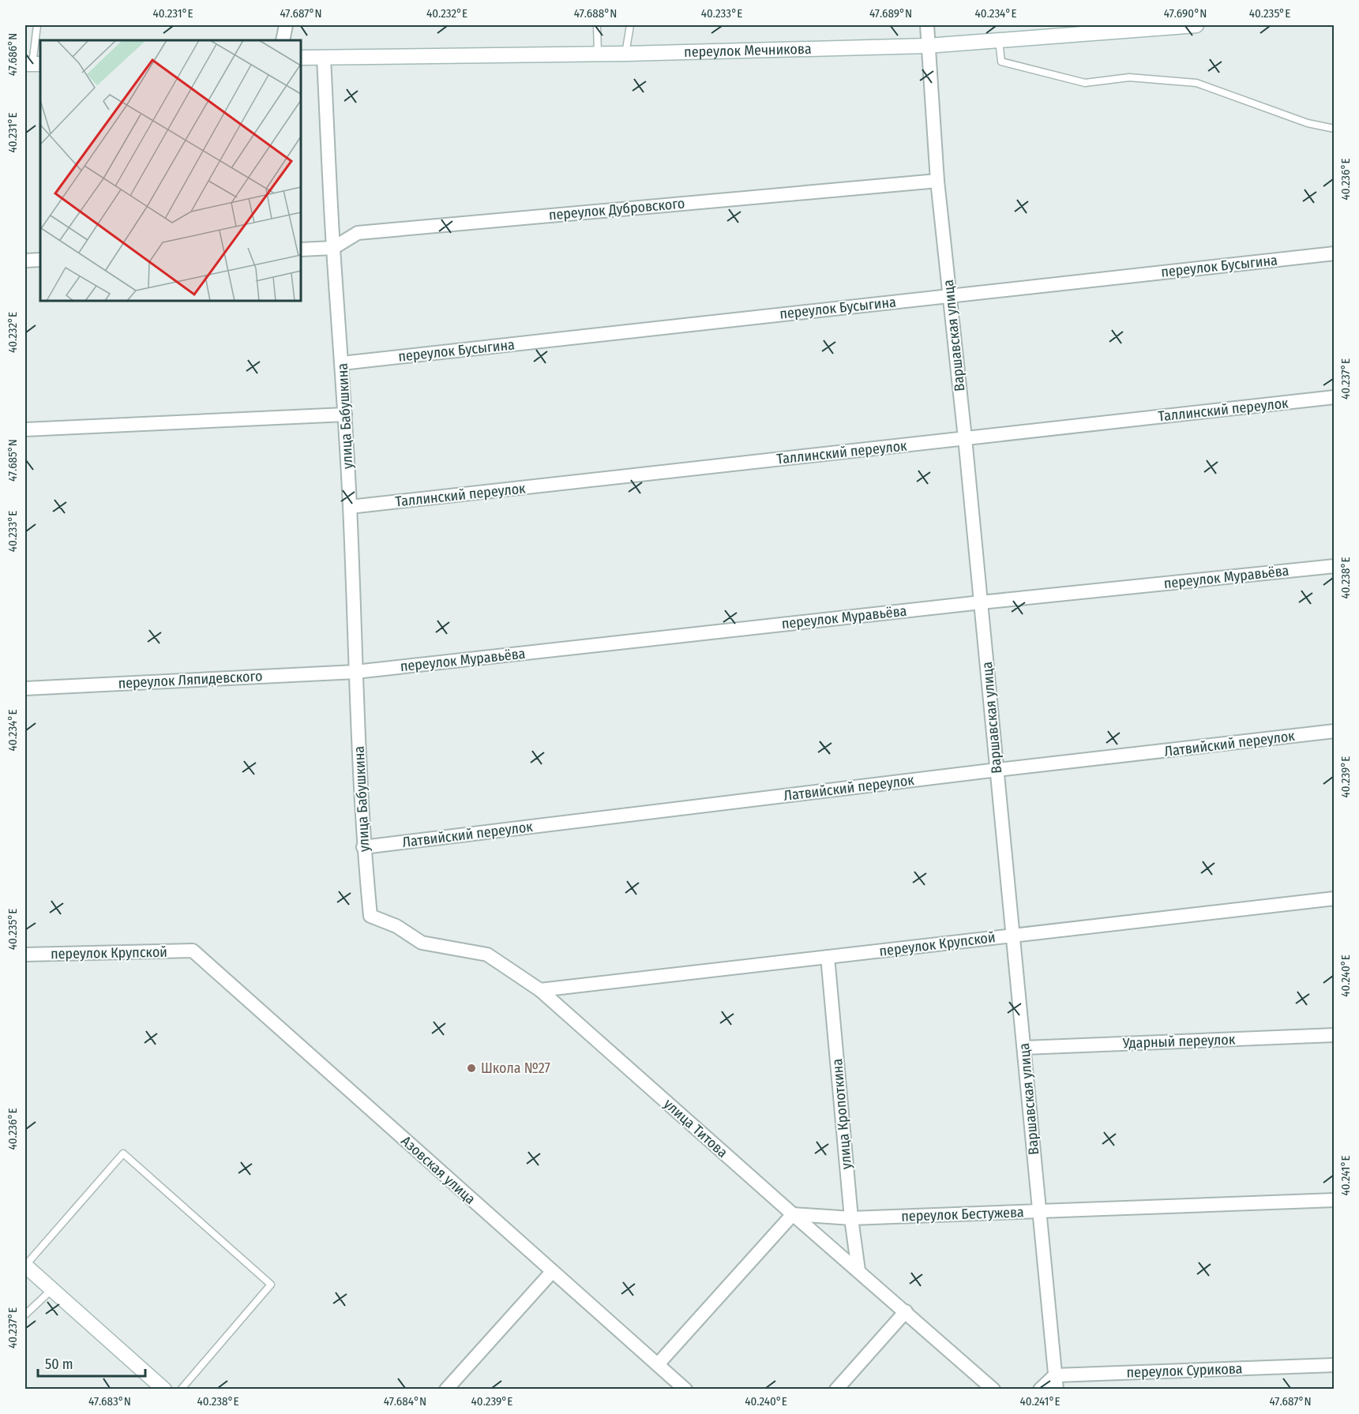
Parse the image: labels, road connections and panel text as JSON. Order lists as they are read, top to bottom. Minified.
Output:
{"streets":{"street":["переулок Мечникова","переулок Дубровского","переулок Бусыгина","Варшавская улица","Таллинский переулок","улица Бабушкина","переулок Муравьёва","переулок Ляпидевского","Латвийский переулок","переулок Крупской","Ударный переулок","улица Кропоткина","улица Титова","Азовская улица","переулок Бестужева","переулок Сурикова"]},"crossings":[["переулок Мечникова","Варшавская улица"],["переулок Мечникова","улица Бабушкина"],["переулок Дубровского","Варшавская улица"],["переулок Дубровского","улица Бабушкина"],["переулок Бусыгина","Варшавская улица"],["переулок Бусыгина","улица Бабушкина"],["Варшавская улица","Таллинский переулок"],["Варшавская улица","переулок Муравьёва"],["Варшавская улица","Латвийский переулок"],["Варшавская улица","переулок Крупской"],["Варшавская улица","Ударный переулок"],["Варшавская улица","переулок Бестужева"],["Варшавская улица","переулок Сурикова"],["Таллинский переулок","улица Бабушкина"],["улица Бабушкина","переулок Муравьёва"],["улица Бабушкина","переулок Ляпидевского"],["улица Бабушкина","Латвийский переулок"],["улица Бабушкина","улица Титова"],["переулок Муравьёва","переулок Ляпидевского"],["переулок Крупской","улица Кропоткина"],["переулок Крупской","улица Титова"],["переулок Крупской","Азовская улица"],["улица Кропоткина","улица Титова"],["улица Кропоткина","переулок Бестужева"],["улица Титова","переулок Бестужева"]],"places":["Школа №27"],"scale_bar":"50 m","coordinates":["40.231°E","47.687°N","40.232°E","47.688°N","40.233°E","47.689°N","40.234°E","47.690°N","40.235°E","47.686°N","40.236°E","40.237°E","47.685°N","40.238°E","40.239°E","40.240°E","40.241°E","47.683°N","47.684°N"]}
